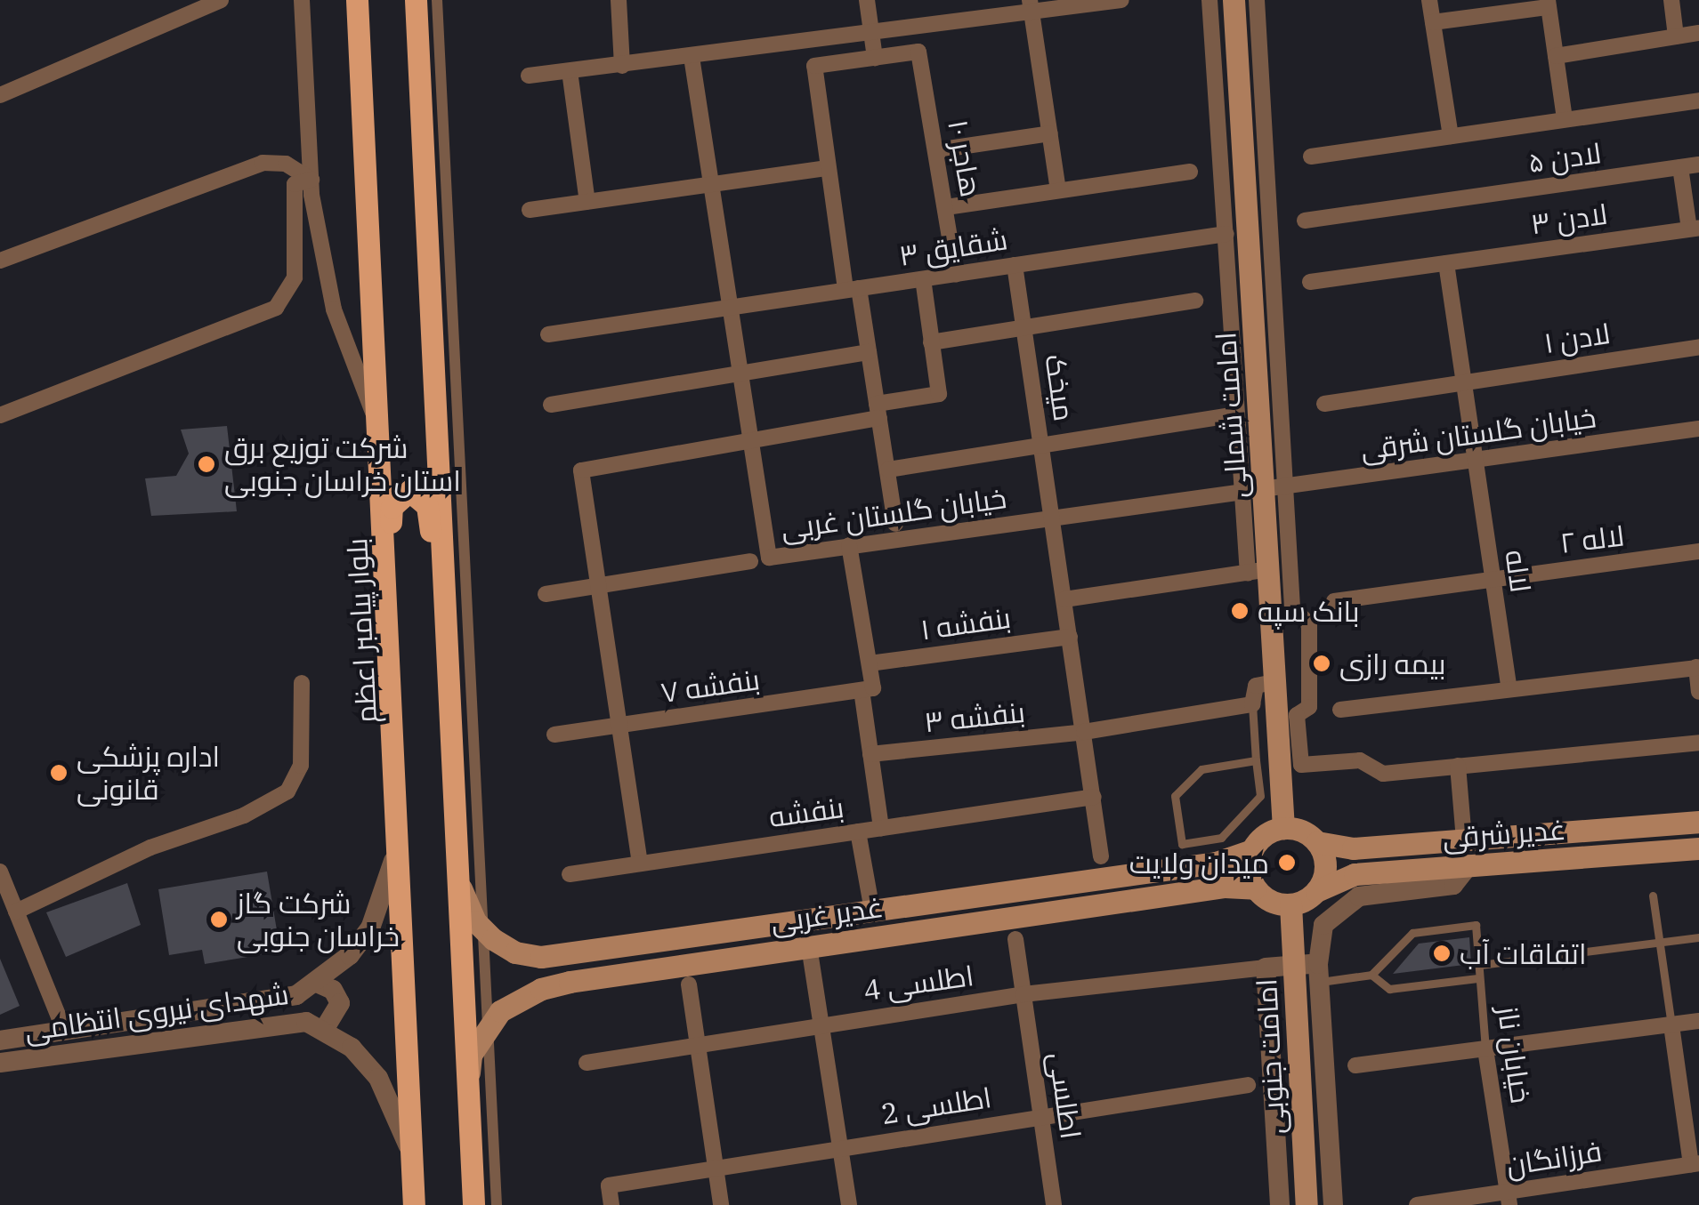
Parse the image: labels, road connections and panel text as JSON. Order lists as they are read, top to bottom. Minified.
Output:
{"streets":{"main road":["امامت شمالی","بلوار پیامبر اعظم","غدیر شرقی","غدیر غربی","امامت جنوبی"],"street":["لادن ۵","هاجر ۱۰","لادن ۳","شقایق ۳","لادن ۱","میخک","خیابان گلستان شرقی","خیابان گلستان غربی","لاله ۲","لاله","بنفشه ۱","بنفشه ۷","بنفشه ۳","بنفشه","اطلسی 4","شهدای نیروی انتظامی","خیابان ناز","اطلسی","اطلسی 2","فرزانگان"]},"crossings":[["هاجر ۱۰","شقایق ۳"],["لادن ۳","لاله"],["شقایق ۳","میخک"],["شقایق ۳","خیابان گلستان غربی"],["لادن ۱","لاله"],["میخک","خیابان گلستان غربی"],["امامت شمالی","خیابان گلستان شرقی"],["امامت شمالی","خیابان گلستان غربی"],["امامت شمالی","غدیر شرقی"],["امامت شمالی","غدیر غربی"],["امامت شمالی","امامت جنوبی"],["خیابان گلستان شرقی","خیابان گلستان غربی"],["خیابان گلستان شرقی","لاله"],["لاله ۲","لاله"],["بلوار پیامبر اعظم","شهدای نیروی انتظامی"],["غدیر شرقی","غدیر غربی"],["غدیر شرقی","امامت جنوبی"],["غدیر غربی","امامت جنوبی"],["اطلسی 4","اطلسی"],["خیابان ناز","فرزانگان"],["اطلسی","اطلسی 2"]],"places":["شرکت توزیع برق استان خراسان جنوبی","بانک سپه","بیمه رازی","اداره پزشکی قانونی","میدان ولایت","شرکت گاز خراسان جنوبی","اتفاقات آب"]}
